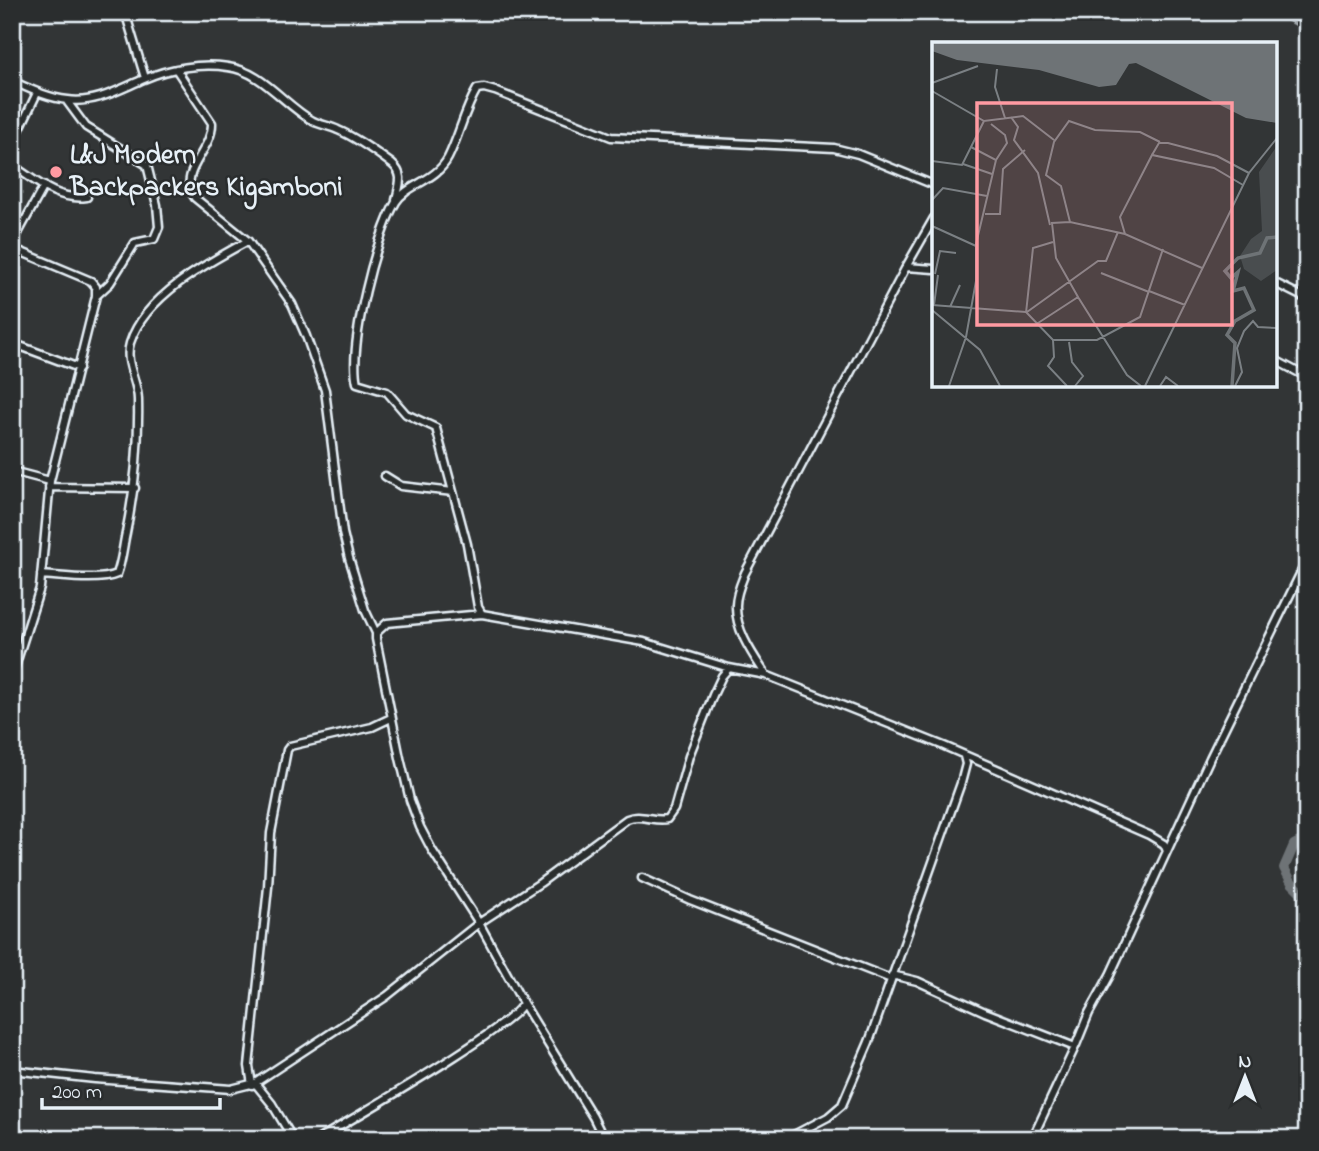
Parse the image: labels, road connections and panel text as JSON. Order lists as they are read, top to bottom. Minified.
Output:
{"places":["L&J Modern Backpackers Kigamboni"],"scale_bar":"200 m","north":"top"}
